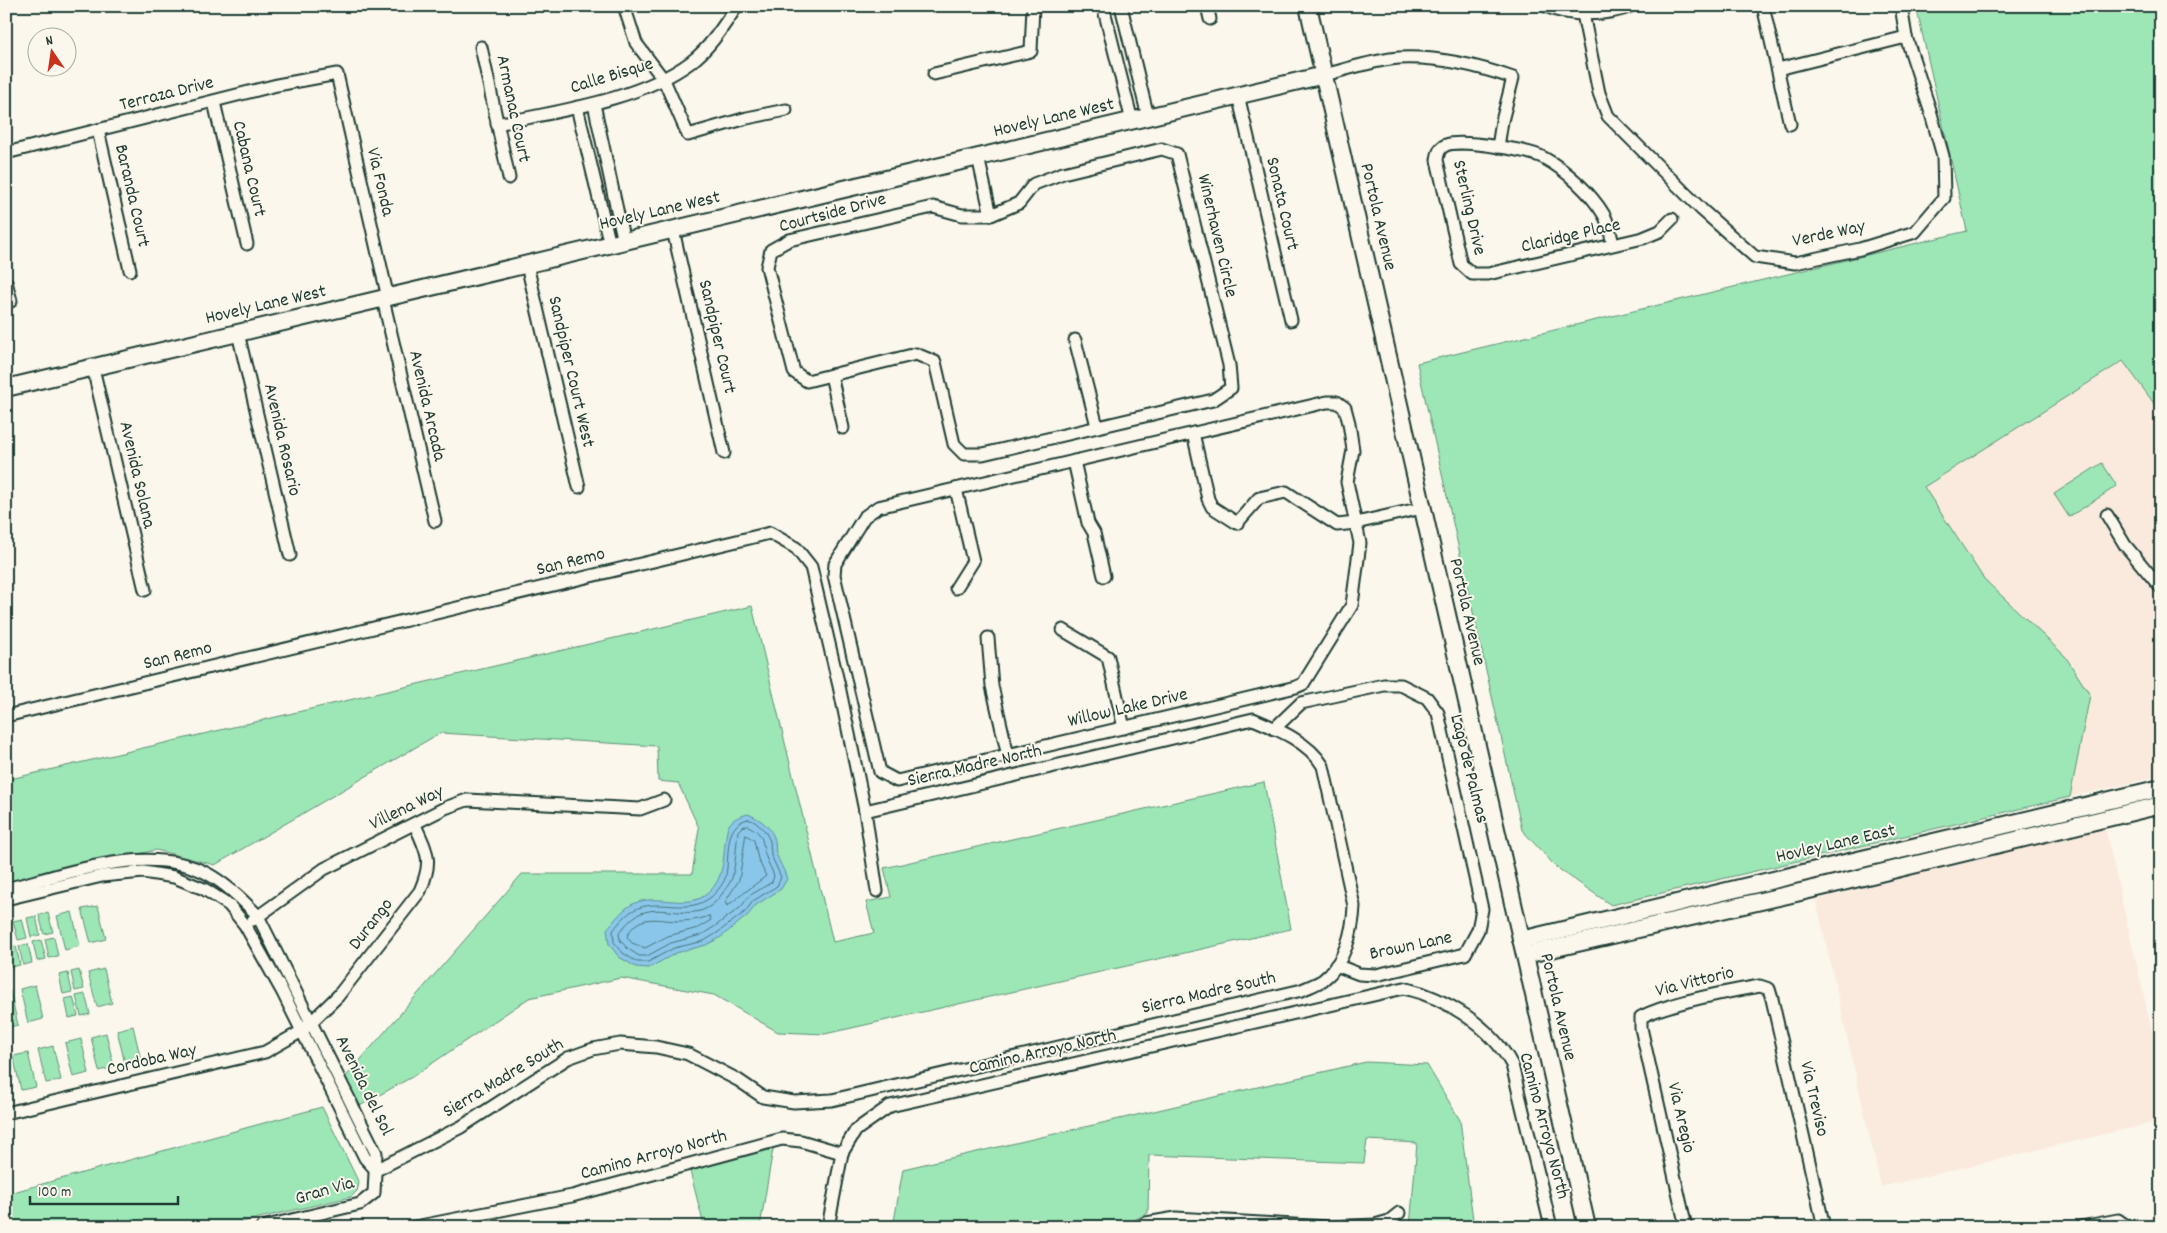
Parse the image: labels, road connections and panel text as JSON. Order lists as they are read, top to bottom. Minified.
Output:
{"streets":{"street":["Calle Bisque","Terraza Drive","Armanac Court","Hovely Lane West","Cabana Court","Via Fonda","Baranda Court","Sonata Court","Sterling Drive","Courtside Drive","Portola Avenue","Verde Way","Winerhaven Circle","Claridge Place","Sandpiper Court","Sandpiper Court West","Avenida Arcada","Avenida Rosario","Avenida Solana","San Remo","Willow Lake Drive","Sierra Madre North","Lago de Palmas","Villena Way","Hovley Lane East","Durango","Brown Lane","Via Vittorio","Sierra Madre South","Camino Arroyo North","Cordoba Way","Avenida del Sol","Via Treviso","Via Aregio","Gran Via"]},"crossings":[["Calle Bisque","Armanac Court"],["Terraza Drive","Cabana Court"],["Terraza Drive","Via Fonda"],["Terraza Drive","Baranda Court"],["Hovely Lane West","Via Fonda"],["Hovely Lane West","Sonata Court"],["Hovely Lane West","Portola Avenue"],["Hovely Lane West","Sandpiper Court"],["Hovely Lane West","Sandpiper Court West"],["Hovely Lane West","Avenida Arcada"],["Hovely Lane West","Avenida Rosario"],["Hovely Lane West","Avenida Solana"],["Via Fonda","Avenida Arcada"],["Sterling Drive","Claridge Place"],["Courtside Drive","Winerhaven Circle"],["Portola Avenue","Hovley Lane East"],["San Remo","Sierra Madre North"],["Sierra Madre North","Lago de Palmas"],["Sierra Madre North","Sierra Madre South"],["Lago de Palmas","Brown Lane"],["Villena Way","Durango"],["Villena Way","Avenida del Sol"],["Durango","Cordoba Way"],["Durango","Avenida del Sol"],["Brown Lane","Sierra Madre South"],["Via Vittorio","Via Treviso"],["Via Vittorio","Via Aregio"],["Sierra Madre South","Avenida del Sol"],["Sierra Madre South","Gran Via"],["Cordoba Way","Avenida del Sol"],["Avenida del Sol","Gran Via"]],"scale_bar":"100 m","north":"top"}
